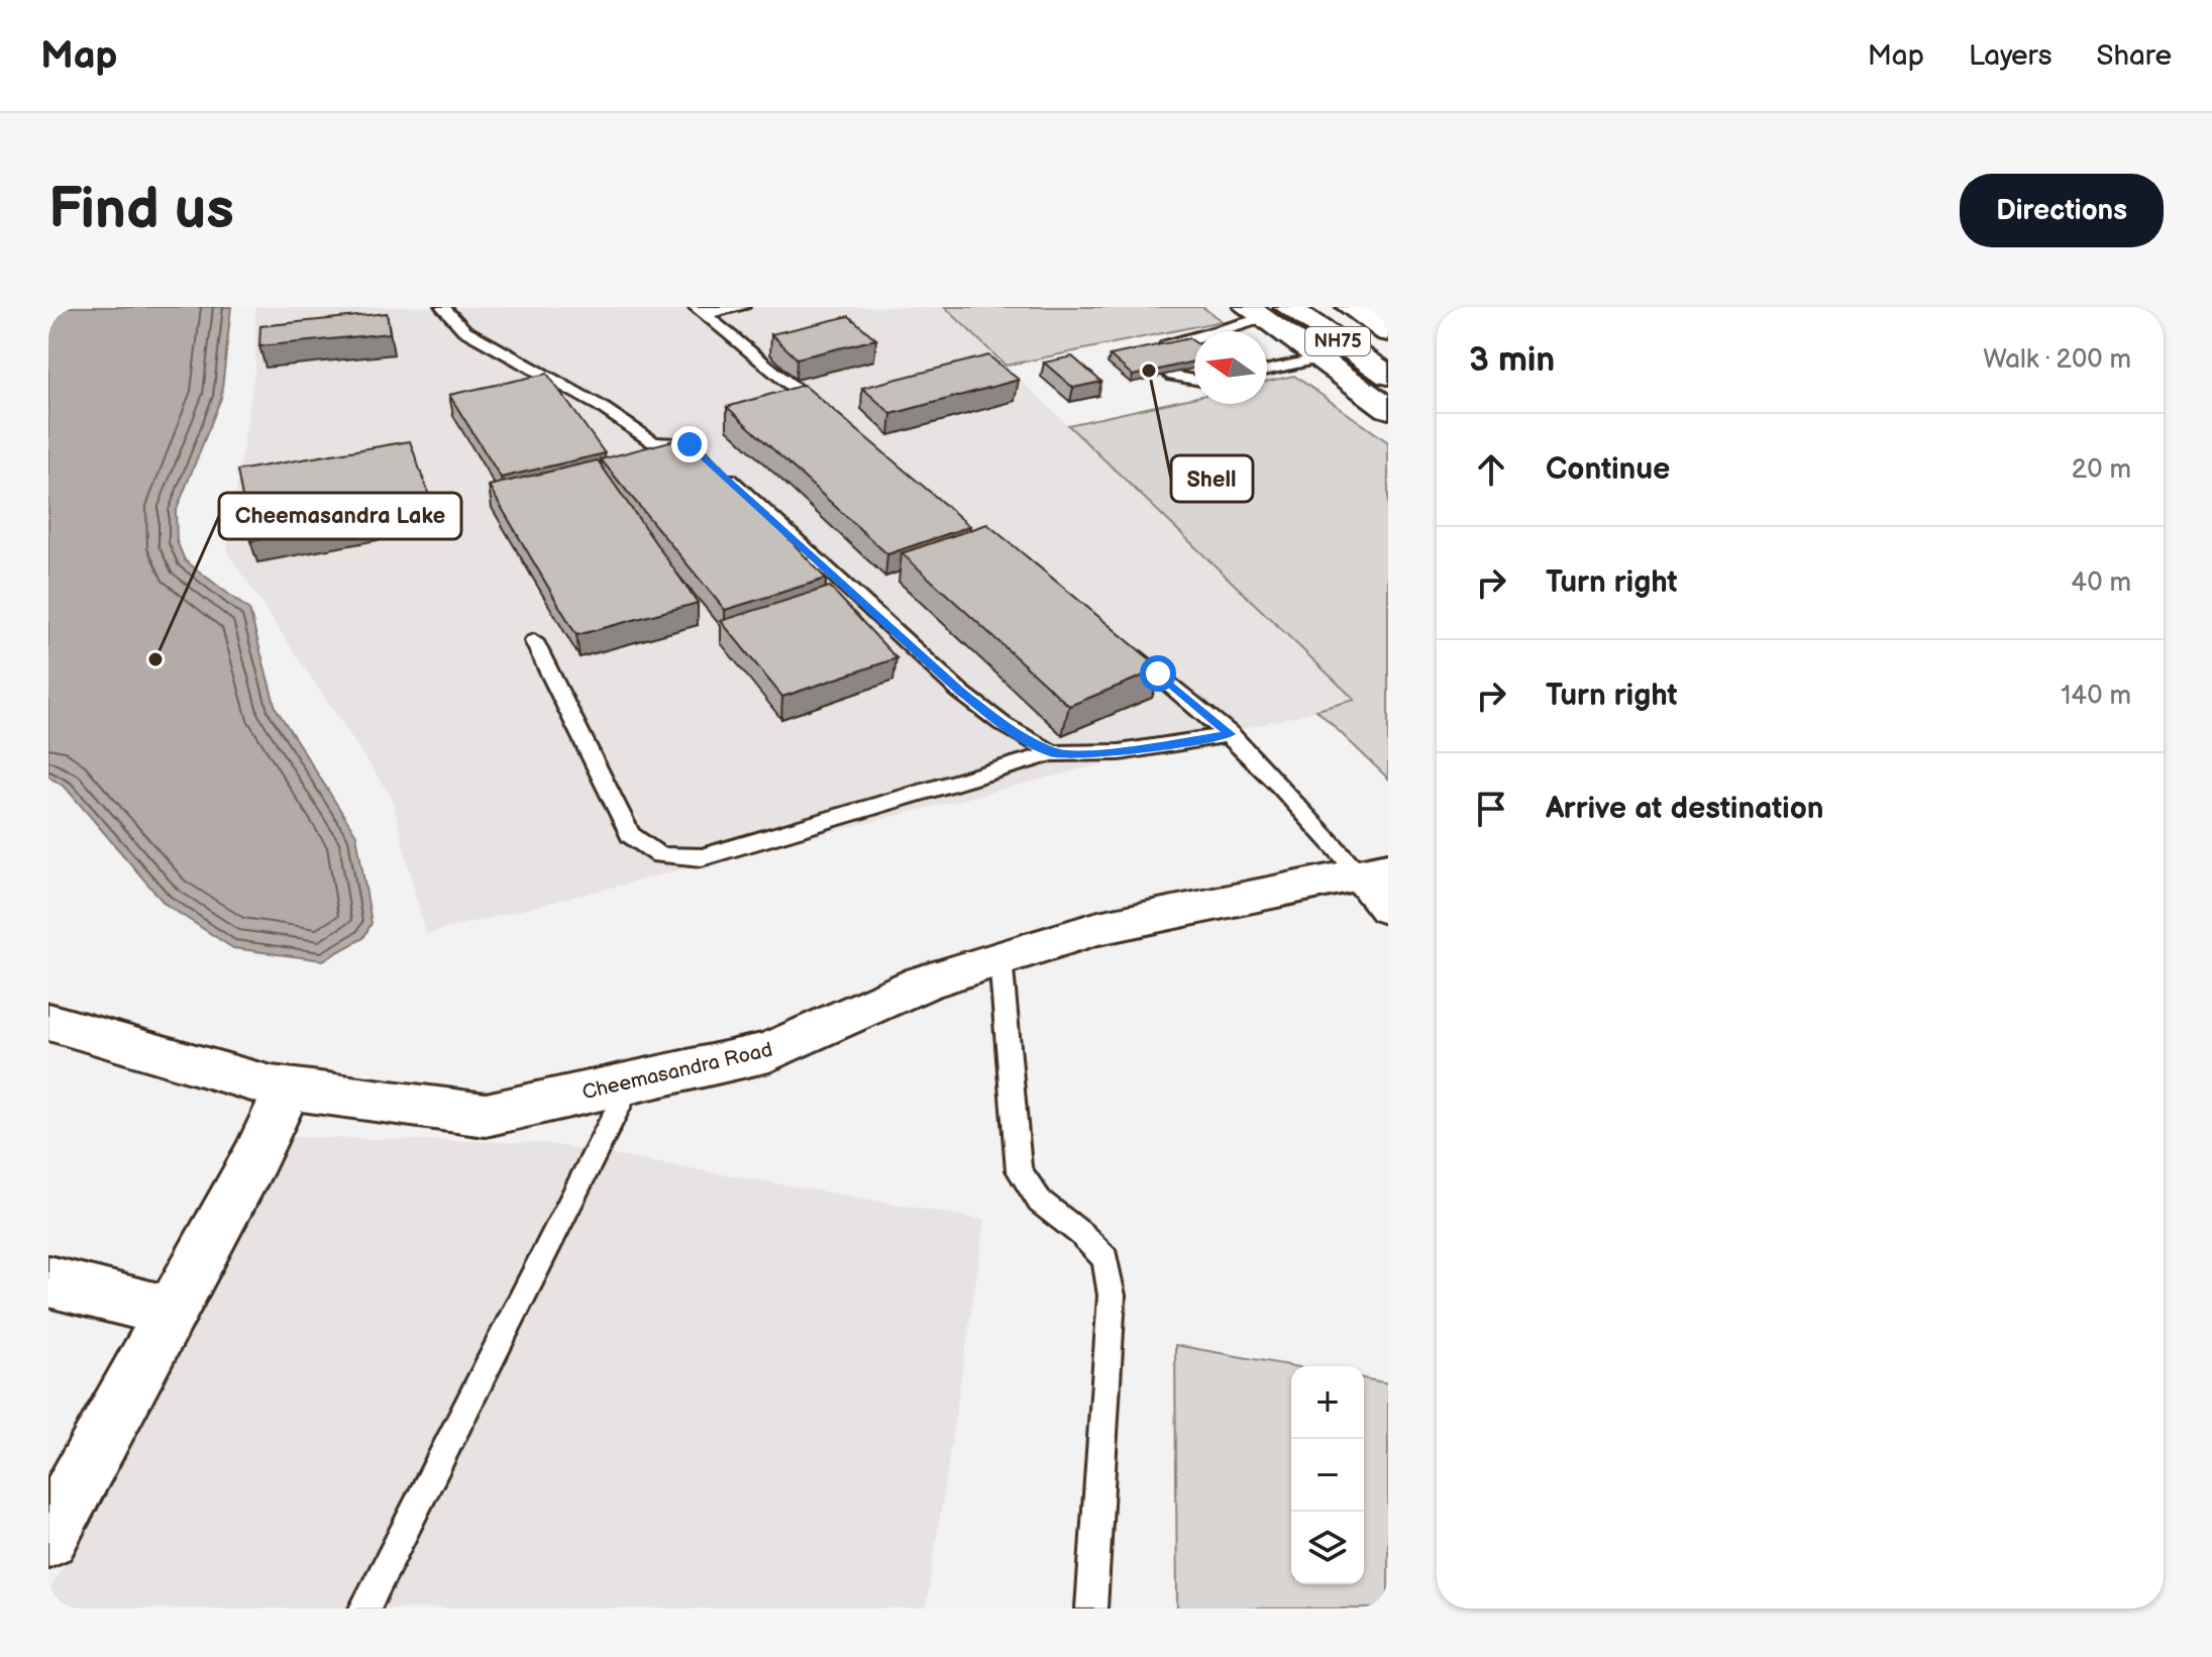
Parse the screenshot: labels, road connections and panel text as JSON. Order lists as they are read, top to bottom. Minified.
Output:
{"streets":{"main road":["NH75","Cheemasandra Road"]},"places":["Shell","Cheemasandra Lake"],"north":"left","page":{"header":"Map","nav":["Map","Layers","Share"],"buttons":"Directions","title":"Find us","heading":["3 min","Walk · 200 m"],"list":[["Continue","20 m"],["Turn right","40 m"],["Turn right","140 m"],"Arrive at destination"],"map_buttons":["+","−"]}}
